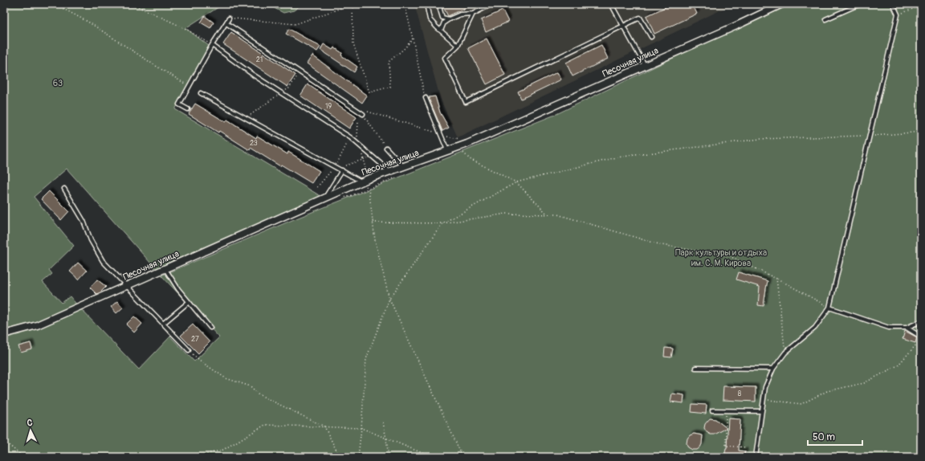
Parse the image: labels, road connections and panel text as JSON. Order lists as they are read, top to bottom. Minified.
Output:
{"streets":{"street":["Песочная улица"]},"parks":["63","Парк культуры и отдыха им. С. М. Кирова"],"house_numbers":["21","19","23","27","8"],"scale_bar":"50 m","north":"top"}
